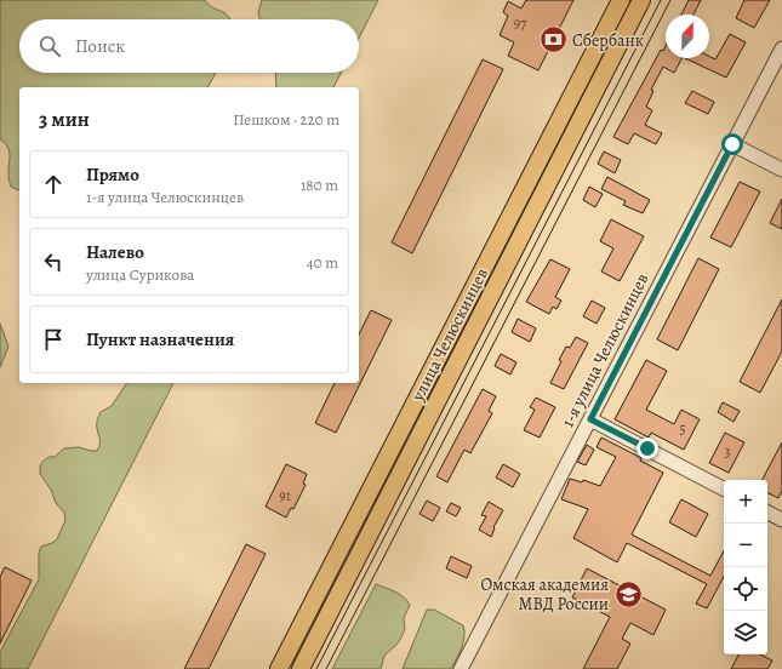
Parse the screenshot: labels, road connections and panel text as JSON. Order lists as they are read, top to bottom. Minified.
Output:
{"streets":{"main road":["улица Челюскинцев"],"street":["1-я улица Челюскинцев"]},"places":{"bank":["Сбербанк"],"school or university":["Омская академия МВД России"]},"house_numbers":["97","5","3","91"],"north":"top","page":{"search":"Поиск","heading":["3 мин","Пешком · 220 m"],"list":[["Прямо","1-я улица Челюскинцев","180 m"],["Налево","улица Сурикова","40 m"],"Пункт назначения"],"map_buttons":["+","−"]}}
